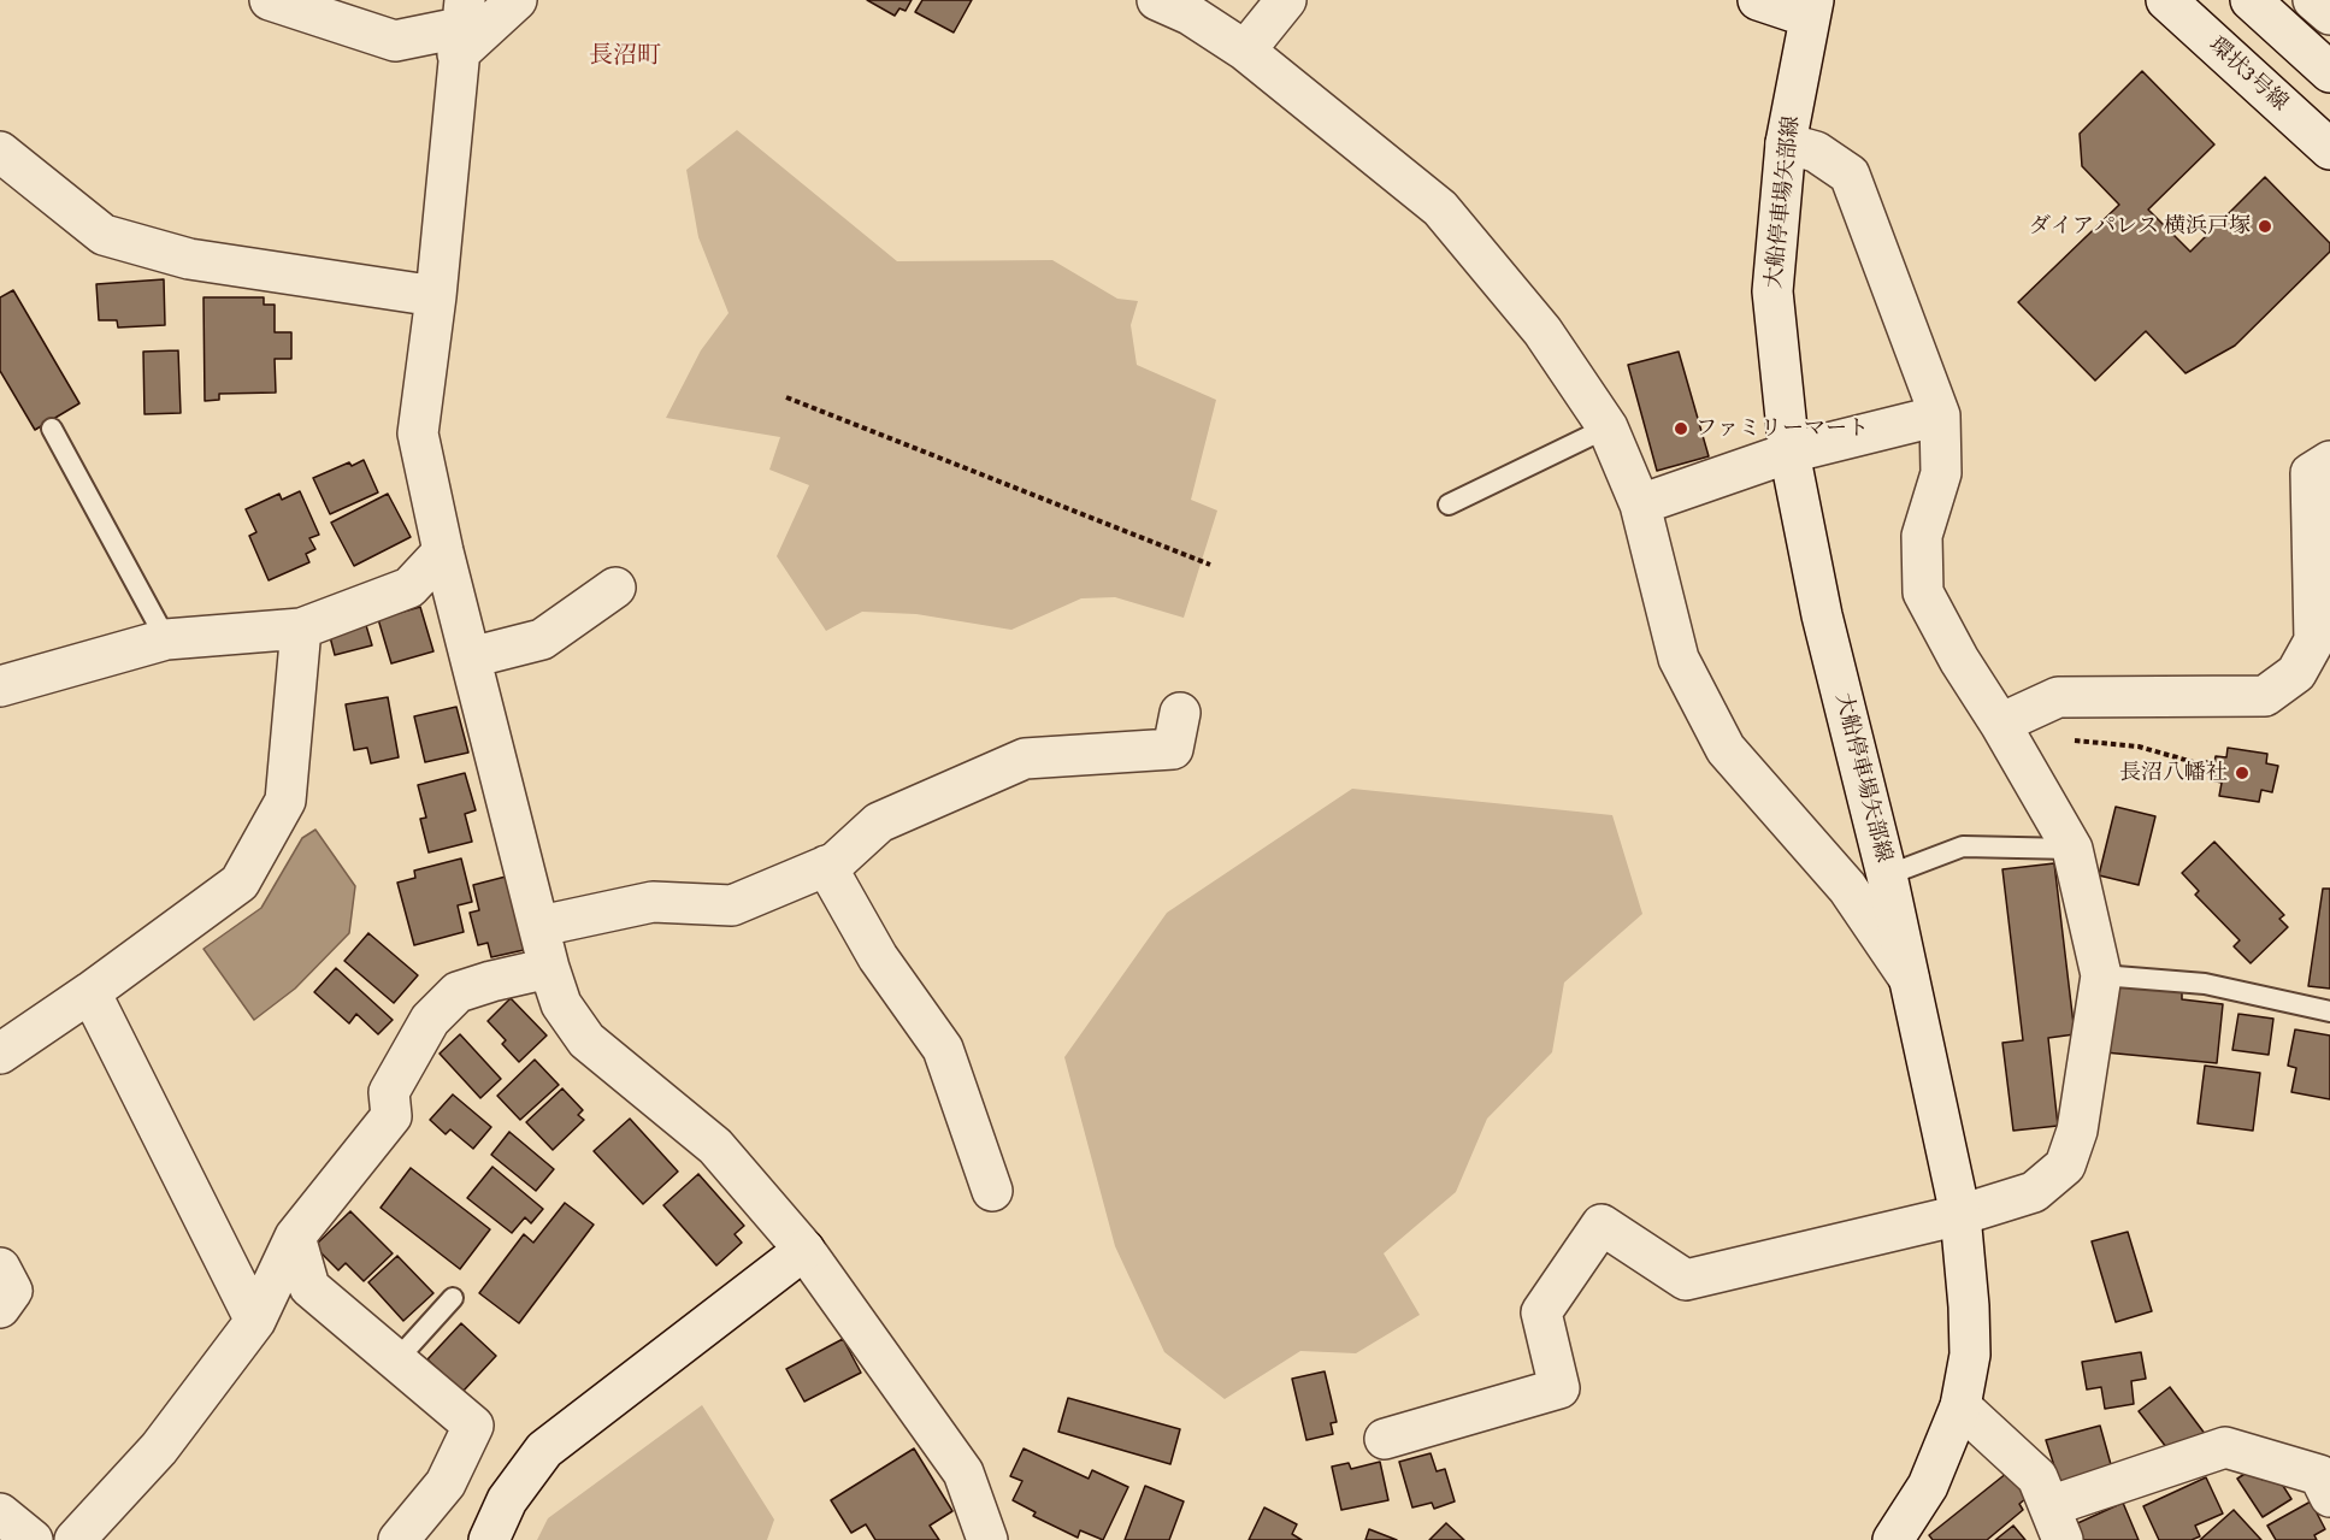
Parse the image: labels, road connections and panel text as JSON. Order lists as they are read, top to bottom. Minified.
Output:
{"streets":{"street":["環状3号線","大船停車場矢部線"]},"districts":["長沼町"],"places":["ダイアパレス 横浜戸塚","ファミリーマート","長沼八幡社"]}
